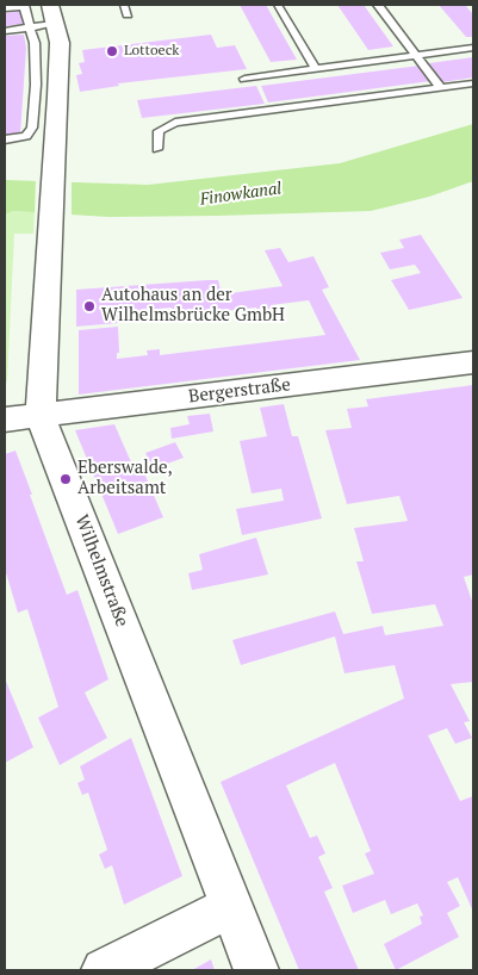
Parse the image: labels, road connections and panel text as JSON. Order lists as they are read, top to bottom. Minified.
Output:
{"streets":{"street":["Bergerstraße","Wilhelmstraße"]},"crossings":[["Bergerstraße","Wilhelmstraße"]],"water":["Finowkanal"],"places":["Lottoeck","Autohaus an der Wilhelmsbrücke GmbH","Eberswalde, Arbeitsamt"]}
